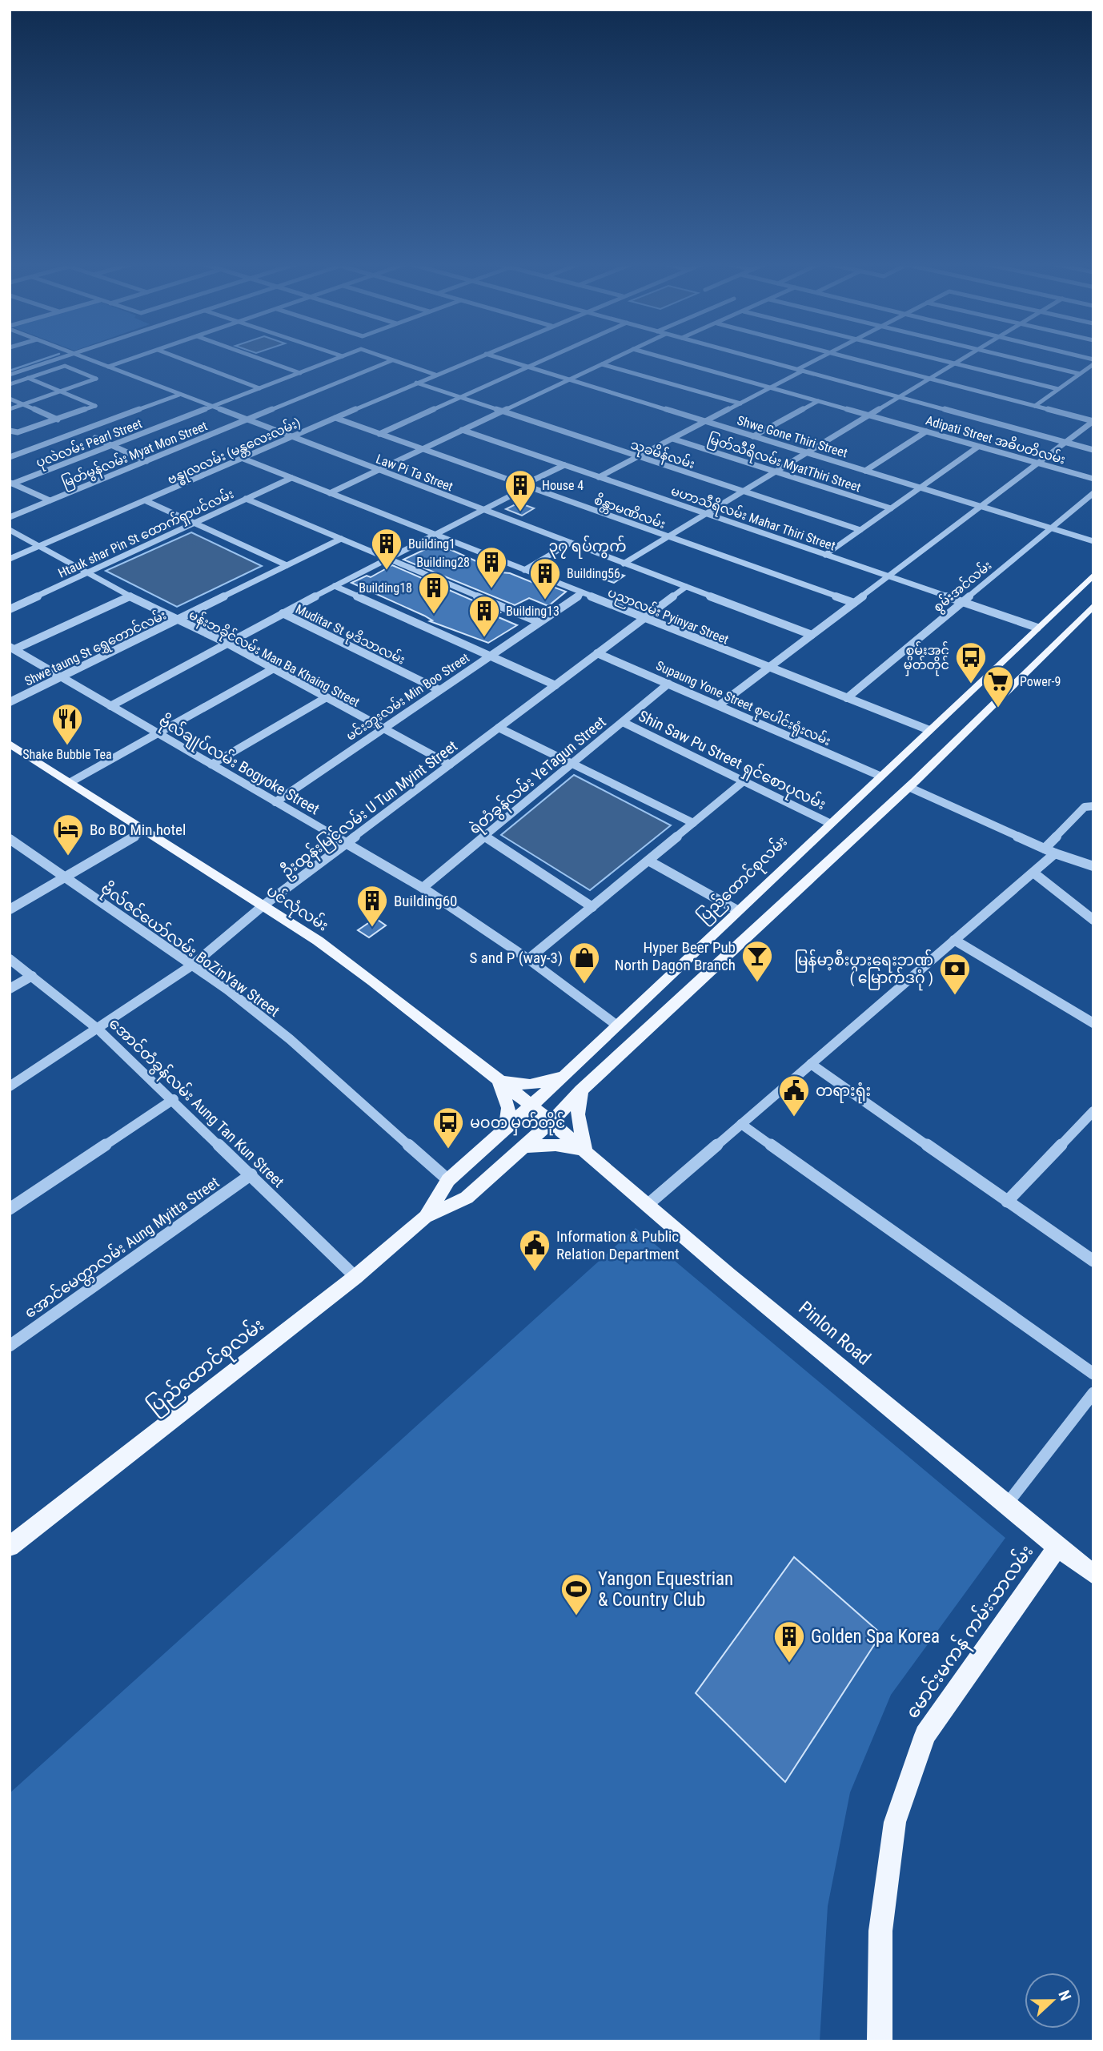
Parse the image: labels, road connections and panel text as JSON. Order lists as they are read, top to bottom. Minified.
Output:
{"streets":{"main road":["ပြည်ထောင်စုလမ်း","ပင်လုံလမ်း","Pinlon Road","မောင်းမကန် ကမ်းသာလမ်း"],"street":["Shwe Gone Thiri Street","Adipati Street အဓိပတိလမ်း","ပုလဲလမ်း Pearl Street","ဗန္ဓုလလမ်း (မန္တလေးလမ်း)","မြတ်မွန်လမ်း Myat Mon Street","သုခမိန်လမ်း","မြတ်သီရိလမ်း MyatThiri Street","Law Pi Ta Street","စိန္တာမဏိလမ်း","မဟာသီရိလမ်း Mahar Thiri Street","Htauk shar Pin St ထောက်ရှာပင်လမ်း","စွမ်းအင်လမ်း","ပညာလမ်း Pyinyar Street","Muditar St မုဒိသာလမ်း","Shwe taung St ရွှေတောင်လမ်း","မန်းဘခိုင်လမ်း Man Ba Khaing Street","မင်းဘူးလမ်း Min Boo Street","Supaung Yone Street စုပေါင်းရုံးလမ်း","Shin Saw Pu Street ရှင်စောပုလမ်း","ဗိုလ်ချုပ်လမ်း Bogyoke Street","ရဲတံခွန်လမ်း YeTagun Street","ဦးထွန်းမြင့်လမ်း U Tun Myint Street","ဗိုလ်ဇင်ယော်လမ်း BoZinYaw Street","အောင်တံခွန်လမ်း Aung Tan Kun Street","အောင်မေတ္တာလမ်း Aung Myitta Street"]},"crossings":[["Shwe Gone Thiri Street","စွမ်းအင်လမ်း"],["ပုလဲလမ်း Pearl Street","Law Pi Ta Street"],["ဗန္ဓုလလမ်း (မန္တလေးလမ်း)","သုခမိန်လမ်း"],["ဗန္ဓုလလမ်း (မန္တလေးလမ်း)","Law Pi Ta Street"],["ဗန္ဓုလလမ်း (မန္တလေးလမ်း)","စိန္တာမဏိလမ်း"],["ဗန္ဓုလလမ်း (မန္တလေးလမ်း)","ပညာလမ်း Pyinyar Street"],["မြတ်မွန်လမ်း Myat Mon Street","Law Pi Ta Street"],["Law Pi Ta Street","ဦးထွန်းမြင့်လမ်း U Tun Myint Street"],["မဟာသီရိလမ်း Mahar Thiri Street","စွမ်းအင်လမ်း"],["မဟာသီရိလမ်း Mahar Thiri Street","ပြည်ထောင်စုလမ်း"],["Htauk shar Pin St ထောက်ရှာပင်လမ်း","ပညာလမ်း Pyinyar Street"],["Htauk shar Pin St ထောက်ရှာပင်လမ်း","မန်းဘခိုင်လမ်း Man Ba Khaing Street"],["စွမ်းအင်လမ်း","ပညာလမ်း Pyinyar Street"],["ပညာလမ်း Pyinyar Street","မင်းဘူးလမ်း Min Boo Street"],["ပညာလမ်း Pyinyar Street","ဦးထွန်းမြင့်လမ်း U Tun Myint Street"],["ပညာလမ်း Pyinyar Street","ပြည်ထောင်စုလမ်း"],["Muditar St မုဒိသာလမ်း","မင်းဘူးလမ်း Min Boo Street"],["Shwe taung St ရွှေတောင်လမ်း","မန်းဘခိုင်လမ်း Man Ba Khaing Street"],["Shwe taung St ရွှေတောင်လမ်း","ဗိုလ်ချုပ်လမ်း Bogyoke Street"],["မန်းဘခိုင်လမ်း Man Ba Khaing Street","မင်းဘူးလမ်း Min Boo Street"],["မန်းဘခိုင်လမ်း Man Ba Khaing Street","ဦးထွန်းမြင့်လမ်း U Tun Myint Street"],["မင်းဘူးလမ်း Min Boo Street","ဗိုလ်ချုပ်လမ်း Bogyoke Street"],["Supaung Yone Street စုပေါင်းရုံးလမ်း","ရဲတံခွန်လမ်း YeTagun Street"],["Supaung Yone Street စုပေါင်းရုံးလမ်း","ဦးထွန်းမြင့်လမ်း U Tun Myint Street"],["Supaung Yone Street စုပေါင်းရုံးလမ်း","ပြည်ထောင်စုလမ်း"],["Shin Saw Pu Street ရှင်စောပုလမ်း","ရဲတံခွန်လမ်း YeTagun Street"],["Shin Saw Pu Street ရှင်စောပုလမ်း","ပြည်ထောင်စုလမ်း"],["ဗိုလ်ချုပ်လမ်း Bogyoke Street","ရဲတံခွန်လမ်း YeTagun Street"],["ဗိုလ်ချုပ်လမ်း Bogyoke Street","ဦးထွန်းမြင့်လမ်း U Tun Myint Street"],["ဗိုလ်ချုပ်လမ်း Bogyoke Street","ပြည်ထောင်စုလမ်း"],["ဦးထွန်းမြင့်လမ်း U Tun Myint Street","ပင်လုံလမ်း"],["ဦးထွန်းမြင့်လမ်း U Tun Myint Street","ဗိုလ်ဇင်ယော်လမ်း BoZinYaw Street"],["ဦးထွန်းမြင့်လမ်း U Tun Myint Street","အောင်တံခွန်လမ်း Aung Tan Kun Street"],["ပြည်ထောင်စုလမ်း","ပင်လုံလမ်း"],["ပြည်ထောင်စုလမ်း","ဗိုလ်ဇင်ယော်လမ်း BoZinYaw Street"],["ပြည်ထောင်စုလမ်း","အောင်တံခွန်လမ်း Aung Tan Kun Street"],["ပြည်ထောင်စုလမ်း","Pinlon Road"],["ပင်လုံလမ်း","Pinlon Road"],["အောင်တံခွန်လမ်း Aung Tan Kun Street","အောင်မေတ္တာလမ်း Aung Myitta Street"],["Pinlon Road","မောင်းမကန် ကမ်းသာလမ်း"]],"districts":["၃၇ ရပ်ကွက်"],"places":{"building":["House 4","Building1","Building28","Building56","Building18","Building13","Building60","Golden Spa Korea"],"bus stop":["စွမ်းအင် မှတ်တိုင်","မဝတ မှတ်တိုင်"],"supermarket":["Power-9"],"restaurant":["Shake Bubble Tea"],"hotel":["Bo BO Min hotel"],"bar":["Hyper Beer Pub North Dagon Branch"],"shop":["S and P (way-3)"],"bank":["မြန်မာ့စီးပွားရေးဘဏ် ( မြောက်ဒဂုံ )"],"public building":["တရားရုံး","Information & Public Relation Department"],"sports":["Yangon Equestrian & Country Club"]},"north":"right"}
